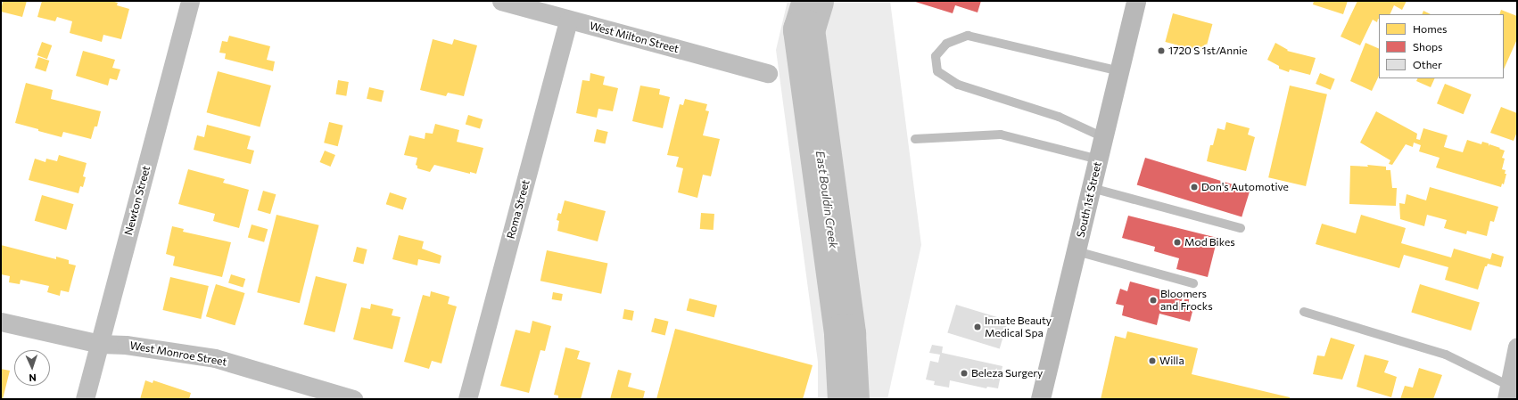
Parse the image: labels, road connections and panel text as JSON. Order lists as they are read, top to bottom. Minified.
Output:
{"streets":{"main road":["South 1st Street"],"street":["West Milton Street","Newton Street","Roma Street","West Monroe Street"]},"crossings":[["West Milton Street","Roma Street"],["Newton Street","West Monroe Street"]],"water":["East Bouldin Creek"],"places":["1720 S 1st/Annie","Don's Automotive","Mod Bikes","Bloomers and Frocks","Innate Beauty Medical Spa","Willa","Beleza Surgery"],"legend":["Homes","Shops","Other"],"north":"bottom"}
